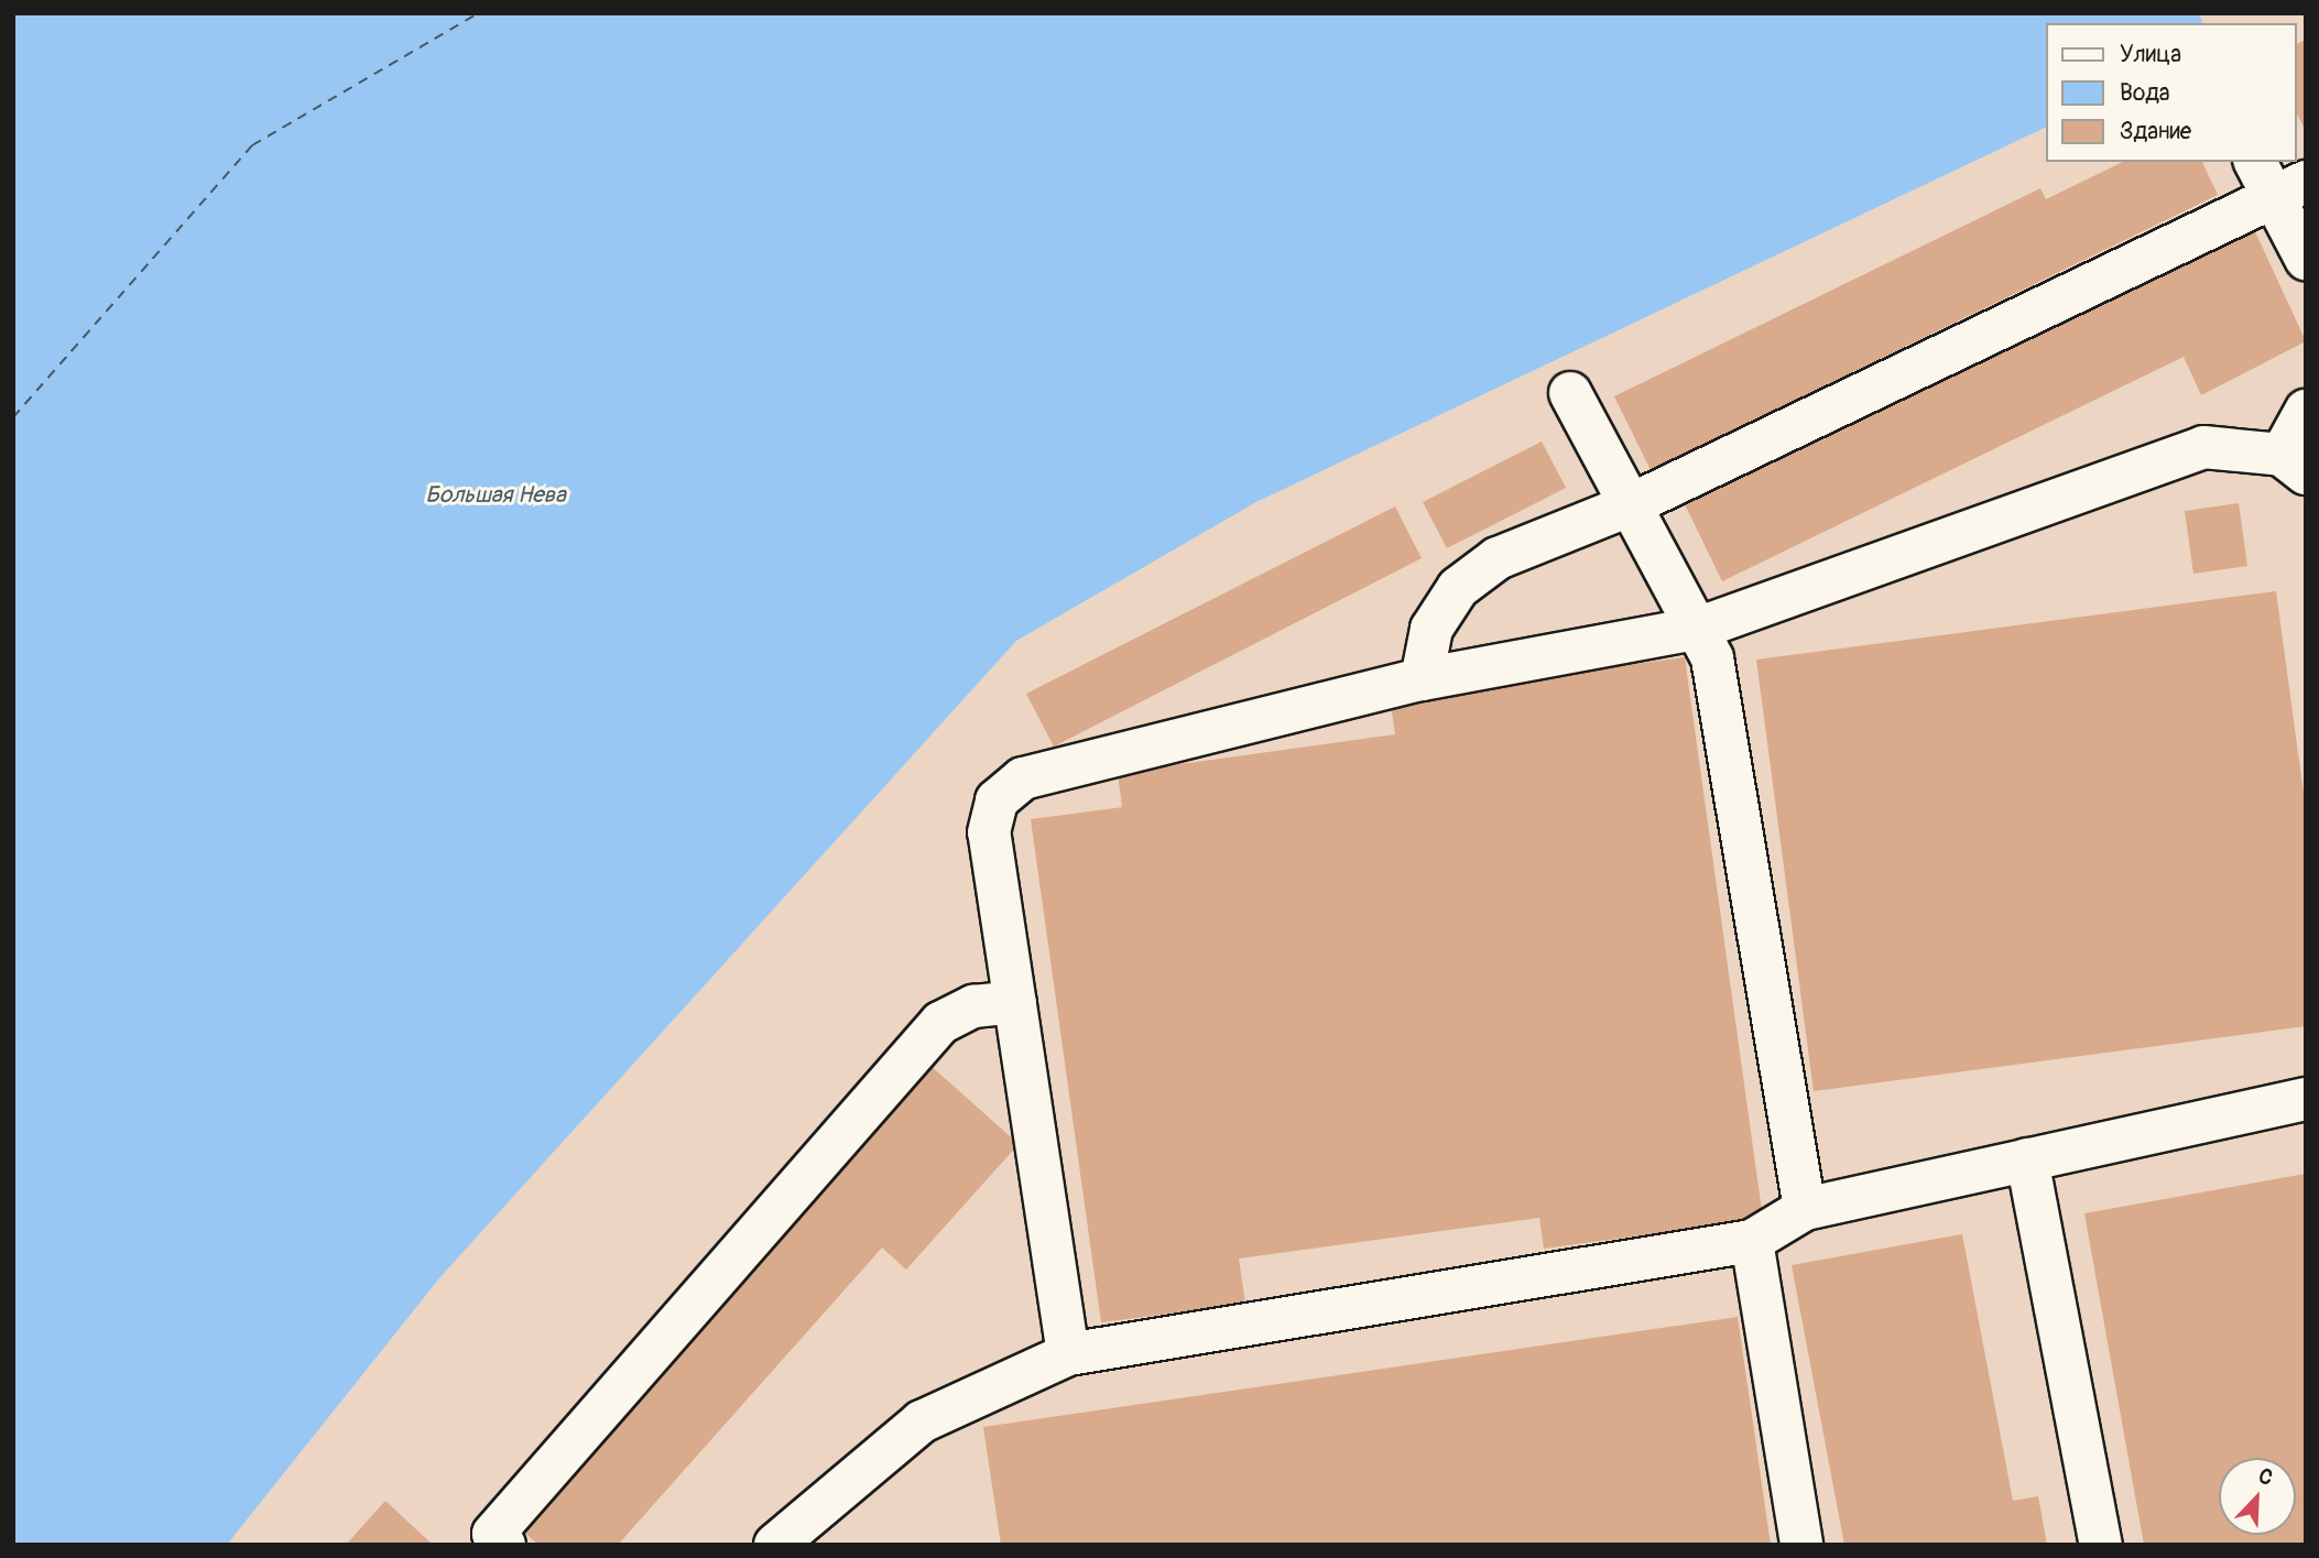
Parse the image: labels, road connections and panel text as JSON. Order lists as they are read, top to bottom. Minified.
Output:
{"water":["Большая Нева"],"legend":["Улица","Вода","Здание"],"north":"top right"}
